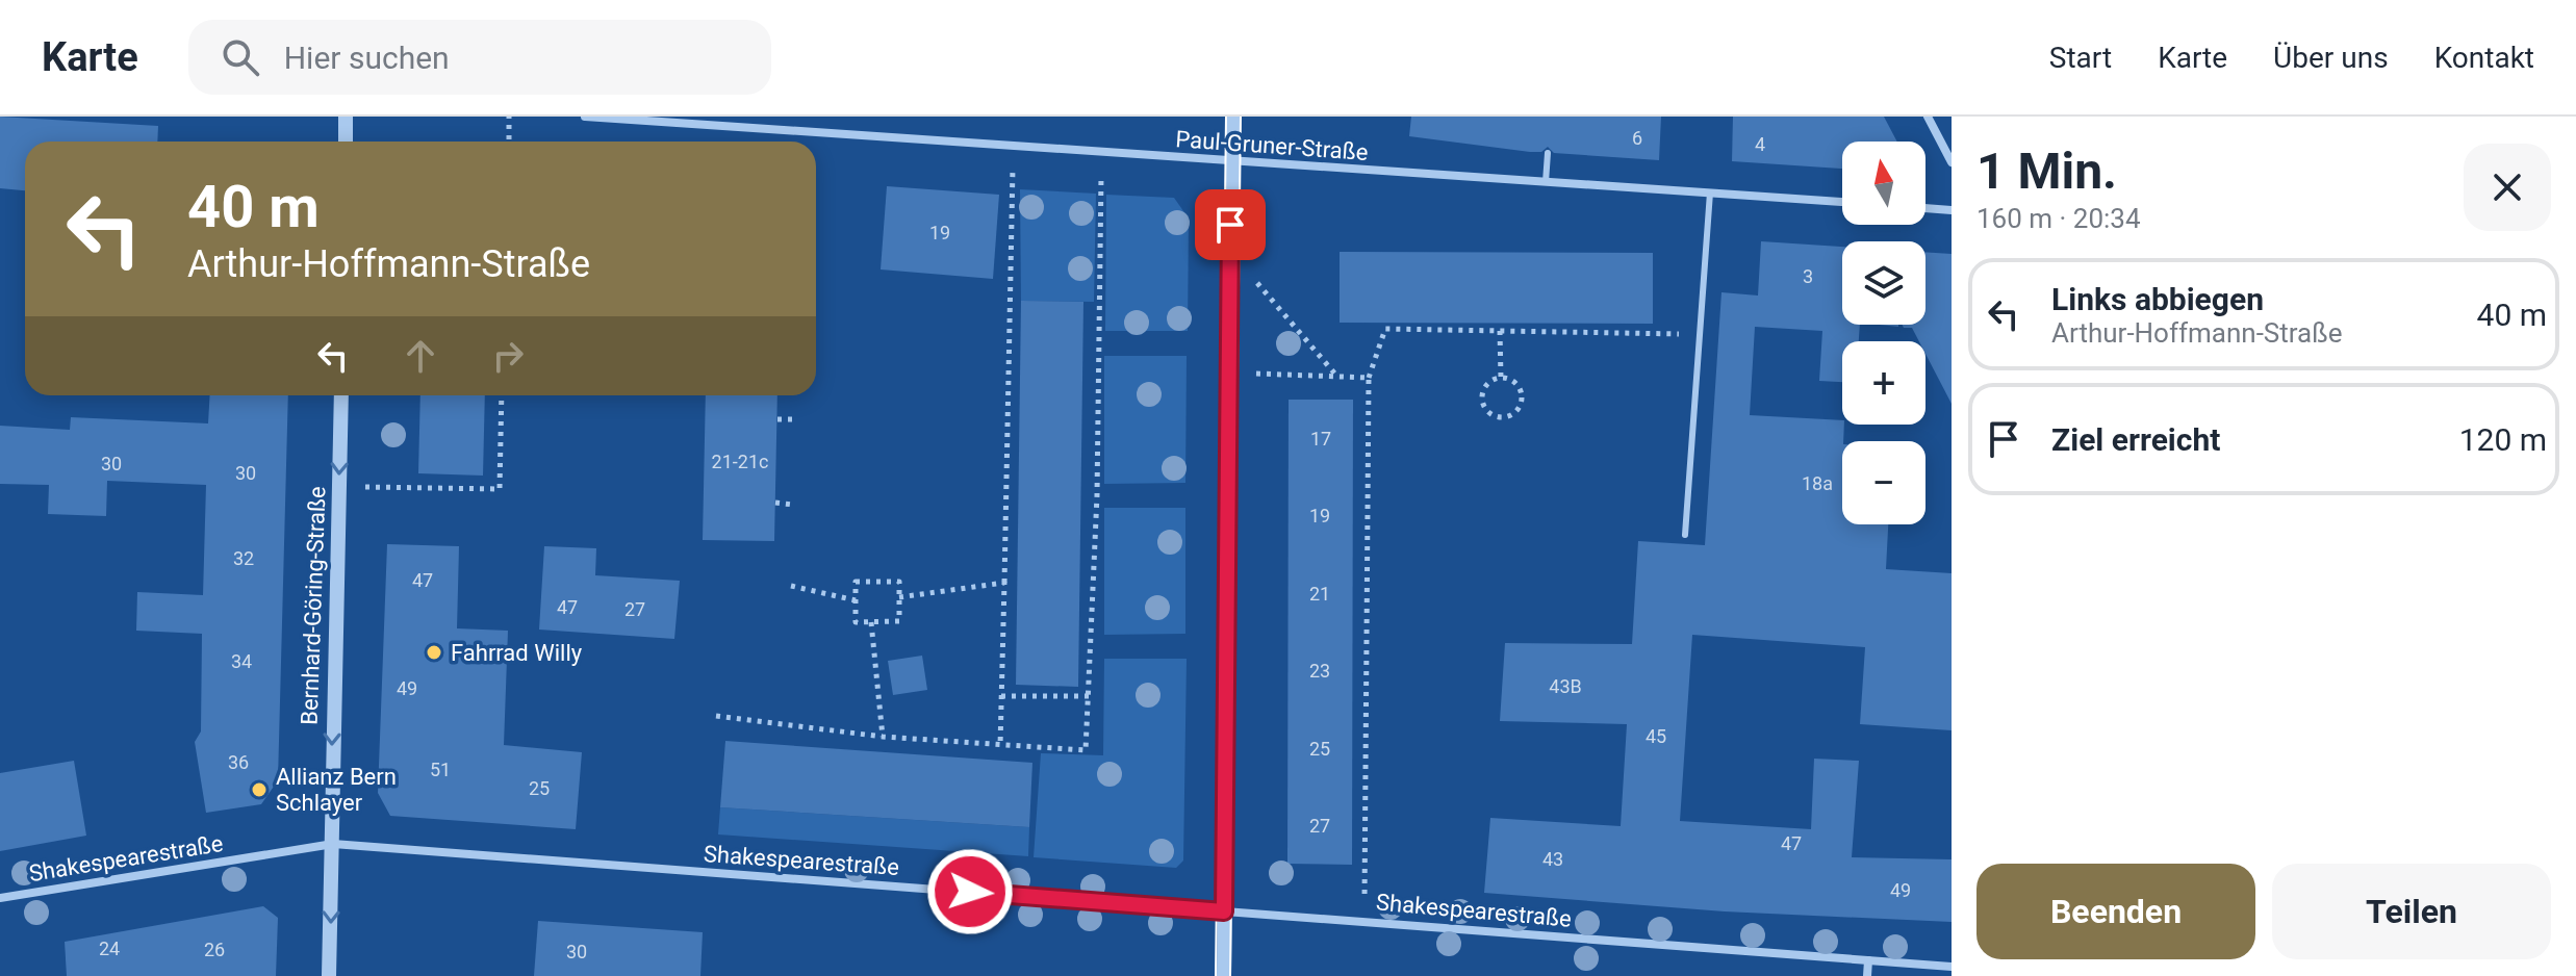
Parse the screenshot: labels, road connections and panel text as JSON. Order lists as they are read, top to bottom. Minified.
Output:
{"streets":{"street":["Paul-Gruner-Straße","Bernhard-Göring-Straße","Shakespearestraße"]},"crossings":[["Bernhard-Göring-Straße","Shakespearestraße"]],"one_way":["Bernhard-Göring-Straße"],"places":["Fahrrad Willy","Allianz Bern Schlayer"],"house_numbers":["6","4","19","3","17","21-21c","30","30","18a","19","32","47","21","47","27","34","23","43B","49","45","25","36","51","25","27","47","43","49","24","26","30"],"north":"top","page":{"header":"Karte","search":"Hier suchen","nav":["Start","Karte","Über uns","Kontakt"],"heading":["1 Min.","160 m · 20:34"],"map_buttons":["+","−"],"turn":["40 m","Arthur-Hoffmann-Straße"],"list":[{"name":"Links abbiegen","note":"Arthur-Hoffmann-Straße","value":"40 m"},{"name":"Ziel erreicht","value":"120 m"}],"buttons":["Beenden","Teilen"]}}
